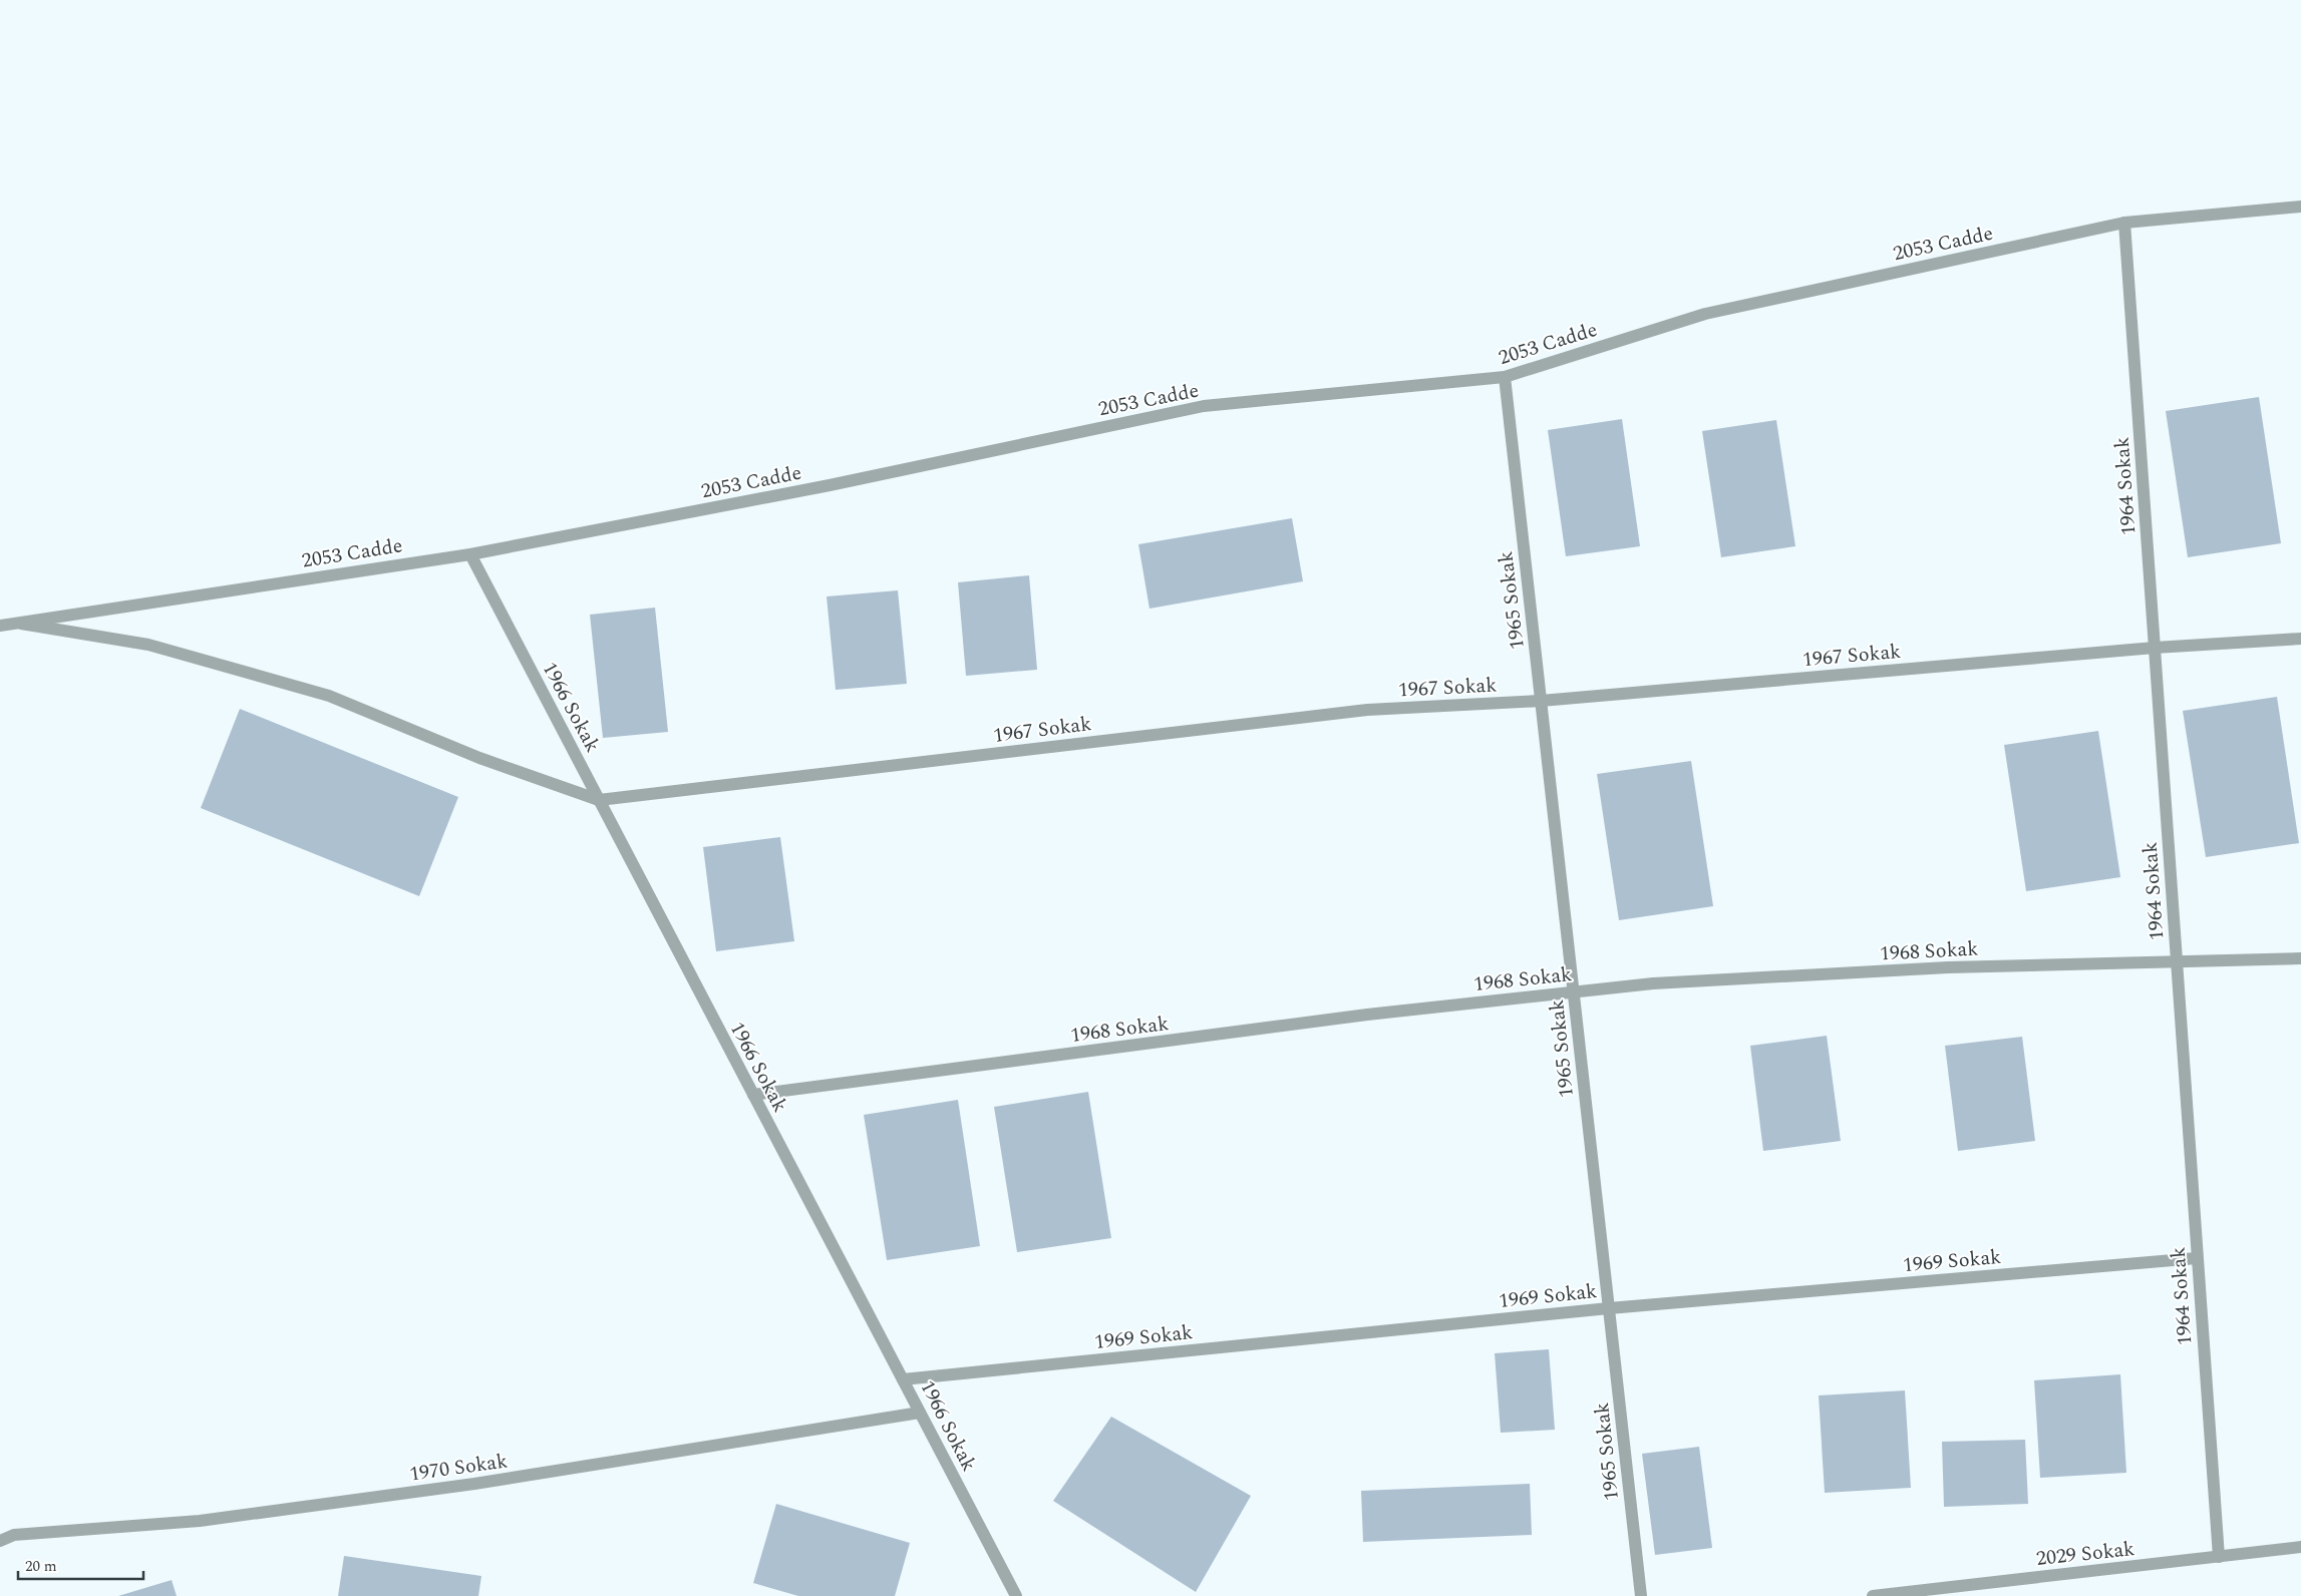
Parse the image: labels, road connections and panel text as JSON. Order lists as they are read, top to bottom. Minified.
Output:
{"streets":{"street":["2053 Cadde","1964 Sokak","1965 Sokak","1967 Sokak","1966 Sokak","1968 Sokak","1969 Sokak","1970 Sokak","2029 Sokak"]},"crossings":[["2053 Cadde","1964 Sokak"],["2053 Cadde","1965 Sokak"],["2053 Cadde","1966 Sokak"],["1964 Sokak","1967 Sokak"],["1964 Sokak","1968 Sokak"],["1964 Sokak","1969 Sokak"],["1964 Sokak","2029 Sokak"],["1965 Sokak","1967 Sokak"],["1965 Sokak","1968 Sokak"],["1965 Sokak","1969 Sokak"],["1967 Sokak","1966 Sokak"],["1966 Sokak","1968 Sokak"],["1966 Sokak","1969 Sokak"],["1966 Sokak","1970 Sokak"]],"scale_bar":"20 m"}
